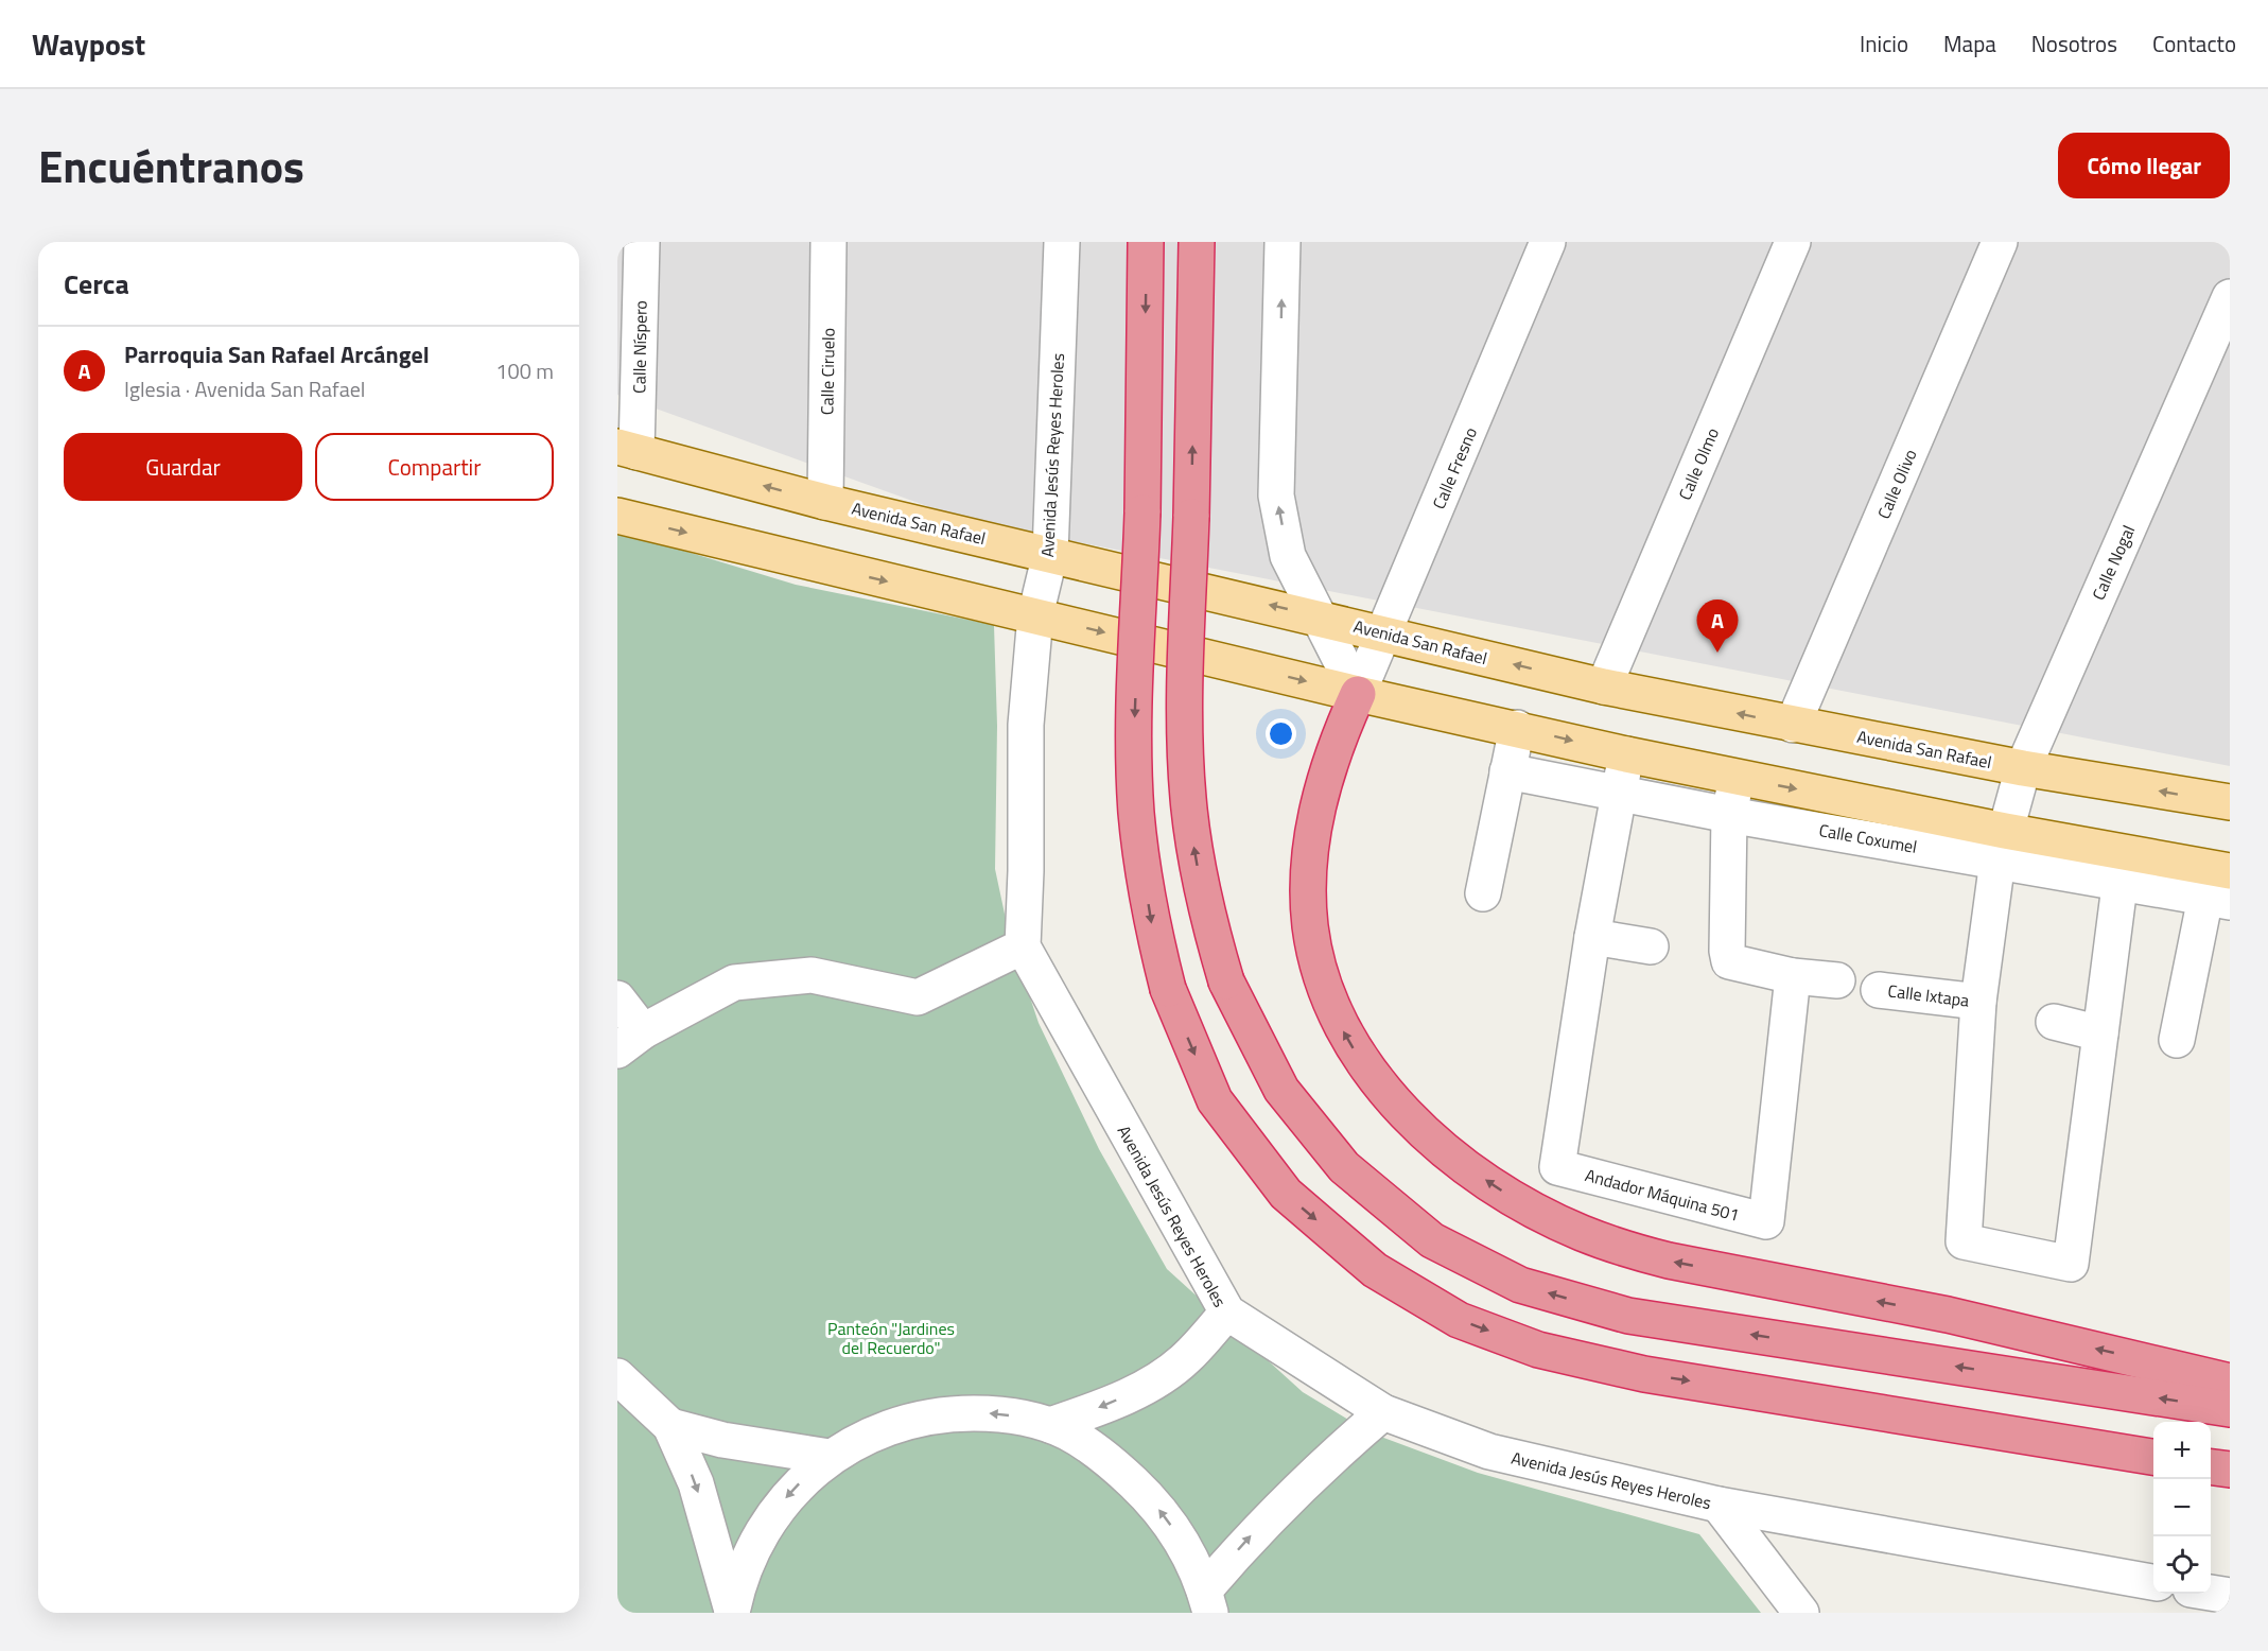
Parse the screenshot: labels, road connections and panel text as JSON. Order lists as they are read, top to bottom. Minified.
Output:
{"streets":{"main road":["Avenida San Rafael"],"street":["Calle Níspero","Calle Ciruelo","Avenida Jesús Reyes Heroles","Calle Olmo","Calle Fresno","Calle Olivo","Calle Nogal","Calle Coxumel","Calle Ixtapa","Andador Máquina 501"]},"crossings":[["Calle Níspero","Avenida San Rafael"],["Calle Ciruelo","Avenida San Rafael"],["Avenida Jesús Reyes Heroles","Avenida San Rafael"],["Calle Olmo","Avenida San Rafael"],["Calle Fresno","Avenida San Rafael"],["Calle Olivo","Avenida San Rafael"],["Avenida San Rafael","Calle Nogal"],["Calle Nogal","Calle Coxumel"],["Calle Nogal","Calle Ixtapa"]],"parks":["Panteón \"Jardines del Recuerdo\""],"page":{"header":"Waypost","nav":["Inicio","Mapa","Nosotros","Contacto"],"title":"Encuéntranos","buttons":["Cómo llegar",["Guardar","Compartir"]],"heading":"Cerca","list":[{"mark":"A","name":"Parroquia San Rafael Arcángel","note":"Iglesia · Avenida San Rafael","value":"100 m"}],"pins":"A","map_buttons":["+","−"]}}
